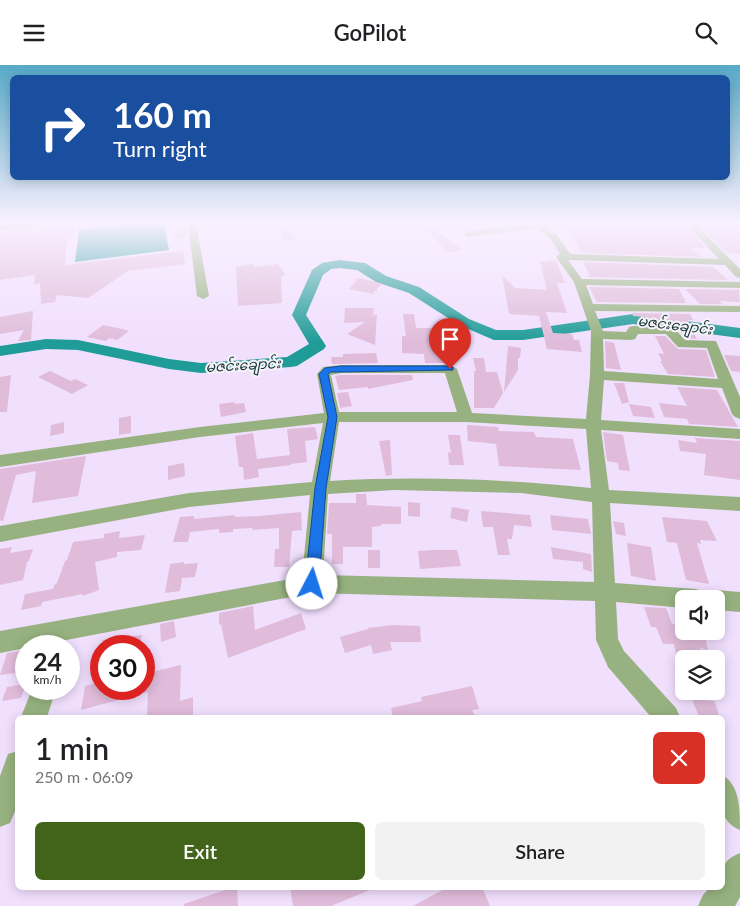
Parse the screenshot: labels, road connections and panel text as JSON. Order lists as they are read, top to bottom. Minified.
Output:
{"water":["မဇင်းချောင်း"],"page":{"header":"GoPilot","turn":["160 m","Turn right"],"speed":"24 km/h","limit":"30","heading":["1 min","250 m · 06:09"],"buttons":["Exit","Share"]}}
